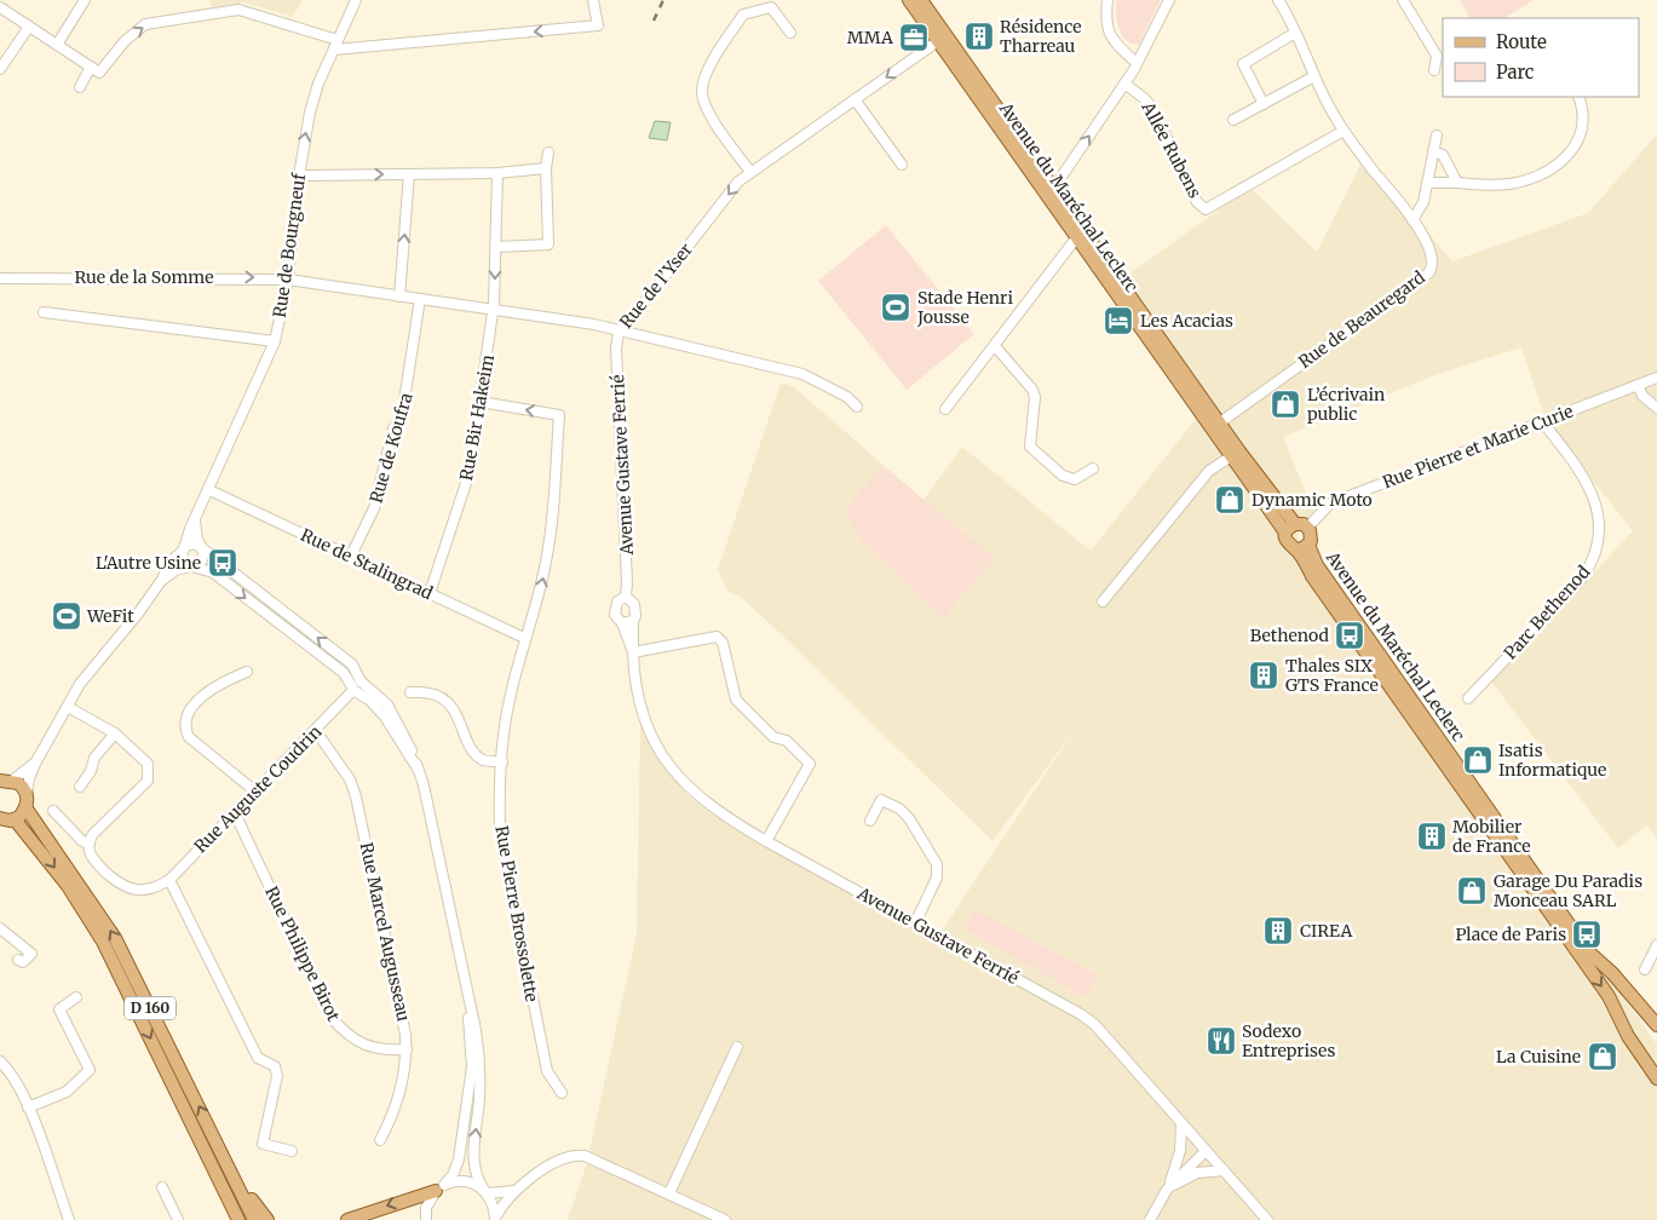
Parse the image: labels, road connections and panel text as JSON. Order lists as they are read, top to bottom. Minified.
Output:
{"streets":{"main road":["Avenue du Maréchal Leclerc","D 160"],"street":["Allée Rubens","Rue de Bourgneuf","Rue de la Somme","Rue de l’Yser","Rue de Beauregard","Rue Bir Hakeim","Rue Pierre et Marie Curie","Rue de Koufra","Avenue Gustave Ferrié","Rue de Stalingrad","Parc Bethenod","Rue Auguste Coudrin","Rue Pierre Brossolette","Rue Marcel Augusseau","Rue Philippe Birot"]},"crossings":[["Avenue du Maréchal Leclerc","Rue de l’Yser"],["Avenue du Maréchal Leclerc","Rue de Beauregard"],["Avenue du Maréchal Leclerc","Rue Pierre et Marie Curie"],["Rue de Bourgneuf","Rue de la Somme"],["Rue de Bourgneuf","Rue de l’Yser"],["Rue de Bourgneuf","Rue de Stalingrad"],["Rue de la Somme","Rue de l’Yser"],["Rue de l’Yser","Rue Bir Hakeim"],["Rue de l’Yser","Rue de Koufra"],["Rue de l’Yser","Avenue Gustave Ferrié"],["Rue Bir Hakeim","Rue de Stalingrad"],["Rue Bir Hakeim","Rue Pierre Brossolette"],["Rue Pierre et Marie Curie","Parc Bethenod"],["Rue de Koufra","Rue de Stalingrad"],["Rue de Stalingrad","Rue Pierre Brossolette"],["Rue Auguste Coudrin","Rue Marcel Augusseau"],["Rue Auguste Coudrin","Rue Philippe Birot"],["Rue Marcel Augusseau","Rue Philippe Birot"]],"one_way":["Rue de l’Yser"],"places":{"building":["Résidence Tharreau","Thales SIX GTS France","Mobilier de France","CIREA"],"office":["MMA"],"sports":["Stade Henri Jousse","WeFit"],"hotel":["Les Acacias"],"shop":["L’écrivain public","Dynamic Moto","Isatis Informatique","Garage Du Paradis Monceau SARL","La Cuisine"],"bus stop":["L'Autre Usine","Bethenod","Place de Paris"],"restaurant":["Sodexo Entreprises"]},"legend":["Route","Parc"]}
